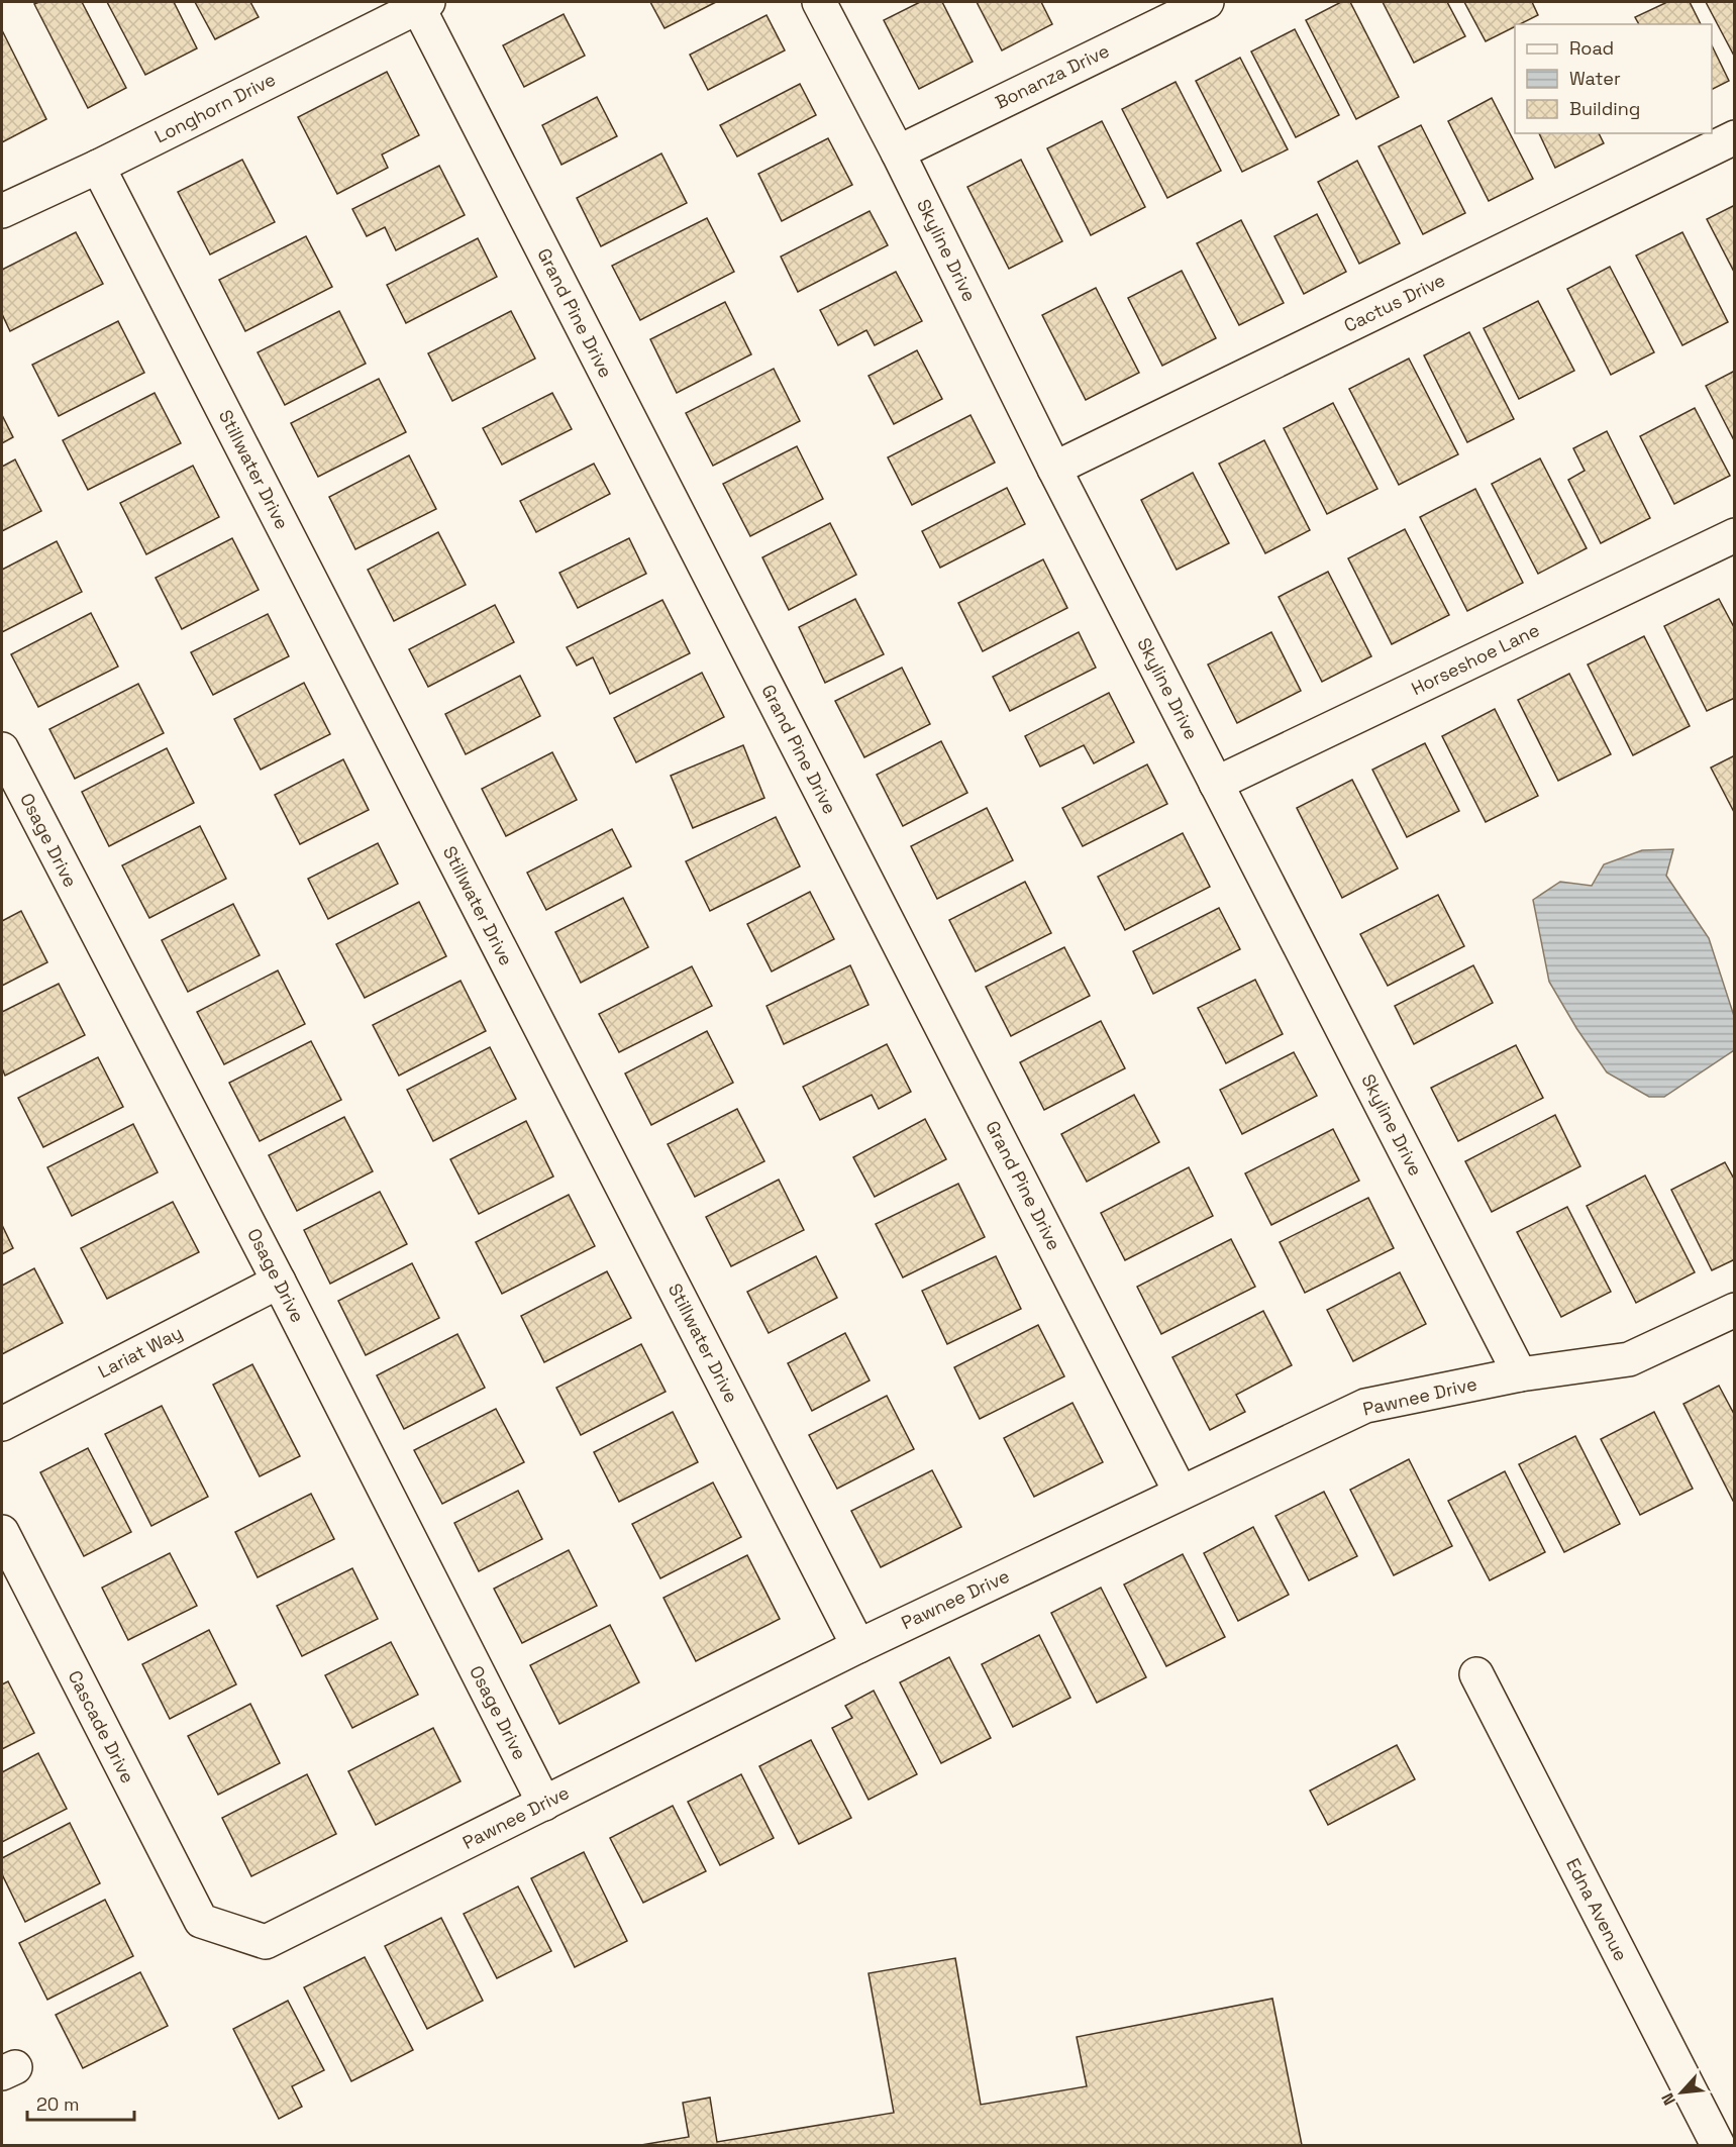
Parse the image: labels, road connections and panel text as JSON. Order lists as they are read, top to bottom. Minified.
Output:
{"streets":{"street":["Bonanza Drive","Longhorn Drive","Skyline Drive","Cactus Drive","Grand Pine Drive","Stillwater Drive","Horseshoe Lane","Osage Drive","Lariat Way","Pawnee Drive","Cascade Drive","Edna Avenue"]},"crossings":[["Bonanza Drive","Skyline Drive"],["Longhorn Drive","Grand Pine Drive"],["Longhorn Drive","Stillwater Drive"],["Skyline Drive","Cactus Drive"],["Skyline Drive","Horseshoe Lane"],["Skyline Drive","Pawnee Drive"],["Grand Pine Drive","Pawnee Drive"],["Stillwater Drive","Pawnee Drive"],["Osage Drive","Lariat Way"],["Osage Drive","Pawnee Drive"],["Pawnee Drive","Cascade Drive"]],"legend":["Road","Water","Building"],"scale_bar":"20 m","north":"bottom left"}
